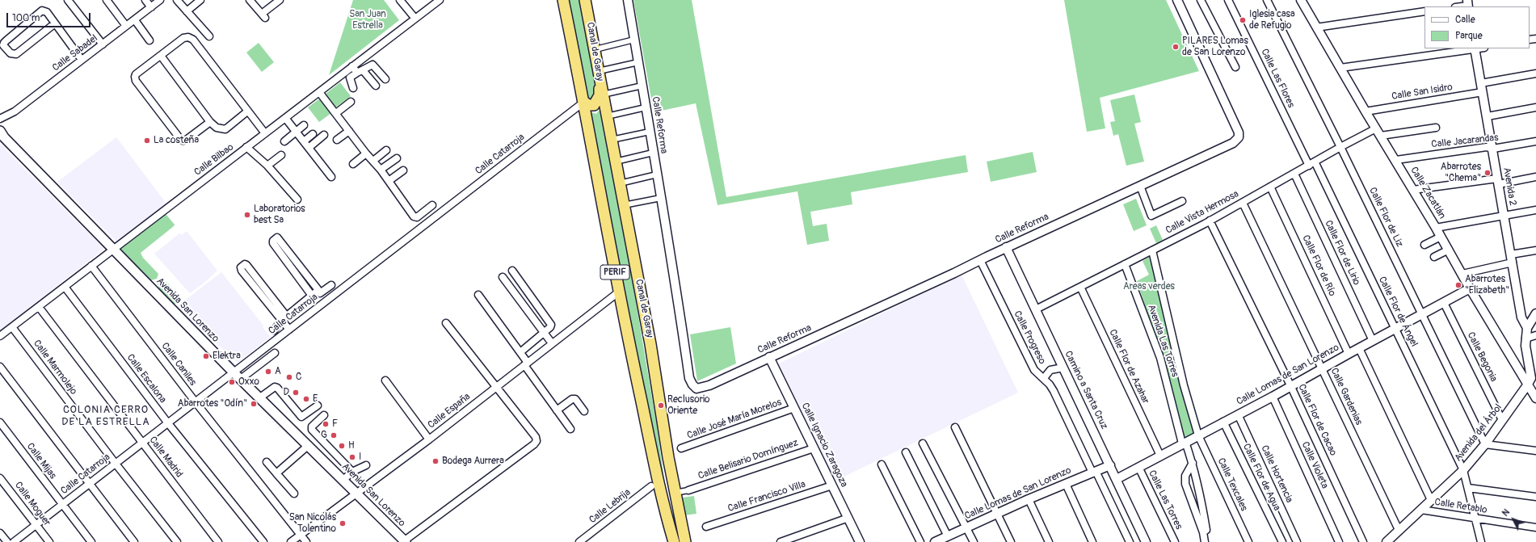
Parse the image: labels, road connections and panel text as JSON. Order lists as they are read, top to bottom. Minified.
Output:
{"streets":{"highway":["Canal de Garay","PERIF"],"main road":["Avenida San Lorenzo"],"street":["Calle Sabadel","Calle Las Flores","Calle San Isidro","Calle Reforma","Calle Jacarandas","Calle Catarroja","Calle Bilbao","Avenida 2","Calle Zacatlán","Calle Vista Hermosa","Calle Flor de Liz","Calle Flor de Lirio","Calle Flor de Río","Calle Flor de Ángel","Calle Progreso","Avenida Las Torres","Calle Begonia","Calle Caniles","Calle Flor de Azahar","Calle Marmolejo","Calle Lomas de San Lorenzo","Calle Escalona","Camino a Santa Cruz","Calle Gardenias","Calle España","Calle José María Morelos","Calle Flor de Cacao","Avenida del Árbol","Calle Ignacio Zaragoza","Calle Madrid","Calle Belisario Domínguez","Calle Mijas","Calle Violeta","Calle Hortencia","Calle Flor de Agua","Calle Texcales","Calle Francisco Villa","Calle Las Torres","Calle Moguer","Calle Lebrija","Calle Retablo"]},"crossings":[["Canal de Garay","Calle Catarroja"],["Canal de Garay","Calle España"],["Calle Las Flores","Calle Vista Hermosa"],["Calle Las Flores","Calle Flor de Ángel"],["Calle San Isidro","Avenida 2"],["Calle San Isidro","Calle Zacatlán"],["Calle Reforma","Calle Progreso"],["Calle Reforma","Camino a Santa Cruz"],["Calle Reforma","Calle Ignacio Zaragoza"],["Calle Jacarandas","Avenida 2"],["Calle Jacarandas","Calle Zacatlán"],["Calle Catarroja","Avenida San Lorenzo"],["Calle Catarroja","Calle Caniles"],["Calle Catarroja","Calle Marmolejo"],["Calle Catarroja","Calle Escalona"],["Calle Catarroja","Calle Madrid"],["Calle Catarroja","Calle Mijas"],["Calle Catarroja","Calle Moguer"],["Calle Bilbao","Avenida San Lorenzo"],["Calle Bilbao","Calle Caniles"],["Calle Bilbao","Calle Marmolejo"],["Calle Bilbao","Calle Escalona"],["Calle Bilbao","Calle Madrid"],["Avenida 2","Avenida del Árbol"],["Calle Zacatlán","Calle Vista Hermosa"],["Calle Zacatlán","Calle Lomas de San Lorenzo"],["Calle Zacatlán","Avenida del Árbol"],["Calle Vista Hermosa","Calle Flor de Liz"],["Calle Vista Hermosa","Calle Flor de Lirio"],["Calle Vista Hermosa","Calle Flor de Río"],["Calle Vista Hermosa","Calle Flor de Ángel"],["Calle Vista Hermosa","Avenida Las Torres"],["Calle Vista Hermosa","Calle Flor de Azahar"],["Calle Vista Hermosa","Camino a Santa Cruz"],["Calle Vista Hermosa","Calle Gardenias"],["Calle Vista Hermosa","Calle Flor de Cacao"],["Calle Flor de Liz","Calle Lomas de San Lorenzo"],["Calle Flor de Liz","Avenida del Árbol"],["Calle Flor de Lirio","Calle Lomas de San Lorenzo"],["Calle Flor de Río","Calle Lomas de San Lorenzo"],["Avenida San Lorenzo","Calle España"],["Calle Flor de Ángel","Calle Lomas de San Lorenzo"],["Calle Flor de Ángel","Avenida del Árbol"],["Calle Flor de Ángel","Calle Retablo"],["Calle Progreso","Calle Lomas de San Lorenzo"],["Avenida Las Torres","Calle Lomas de San Lorenzo"],["Avenida Las Torres","Calle Texcales"],["Calle Begonia","Calle Lomas de San Lorenzo"],["Calle Begonia","Avenida del Árbol"],["Calle Caniles","Calle España"],["Calle Flor de Azahar","Calle Lomas de San Lorenzo"],["Calle Lomas de San Lorenzo","Camino a Santa Cruz"],["Calle Lomas de San Lorenzo","Calle Gardenias"],["Calle Lomas de San Lorenzo","Calle Flor de Cacao"],["Calle Lomas de San Lorenzo","Calle Violeta"],["Calle Lomas de San Lorenzo","Calle Hortencia"],["Calle Lomas de San Lorenzo","Calle Flor de Agua"],["Calle Lomas de San Lorenzo","Calle Texcales"],["Calle Lomas de San Lorenzo","Calle Las Torres"],["Calle Gardenias","Avenida del Árbol"],["Calle José María Morelos","Calle Ignacio Zaragoza"],["Avenida del Árbol","Calle Retablo"],["Calle Ignacio Zaragoza","Calle Belisario Domínguez"],["Calle Ignacio Zaragoza","Calle Francisco Villa"]],"districts":["COLONIA CERRO DE LA ESTRELLA"],"parks":["San Juan Estrella","Areas verdes"],"places":["Iglesia casa de Refugio","PILARES Lomas de San Lorenzo","La costeña","Abarrotes \"Chema\"","Laboratorios best Sa","Abarrotes \"Elizabeth\"","Elektra","A","C","Oxxo","D","E","Abarrotes \"Odín\"","Reclusorio Oriente","F","G","H","I","Bodega Aurrera","San Nicolás Tolentino"],"legend":["Calle","Parque"],"scale_bar":"100 m","north":"top left"}
